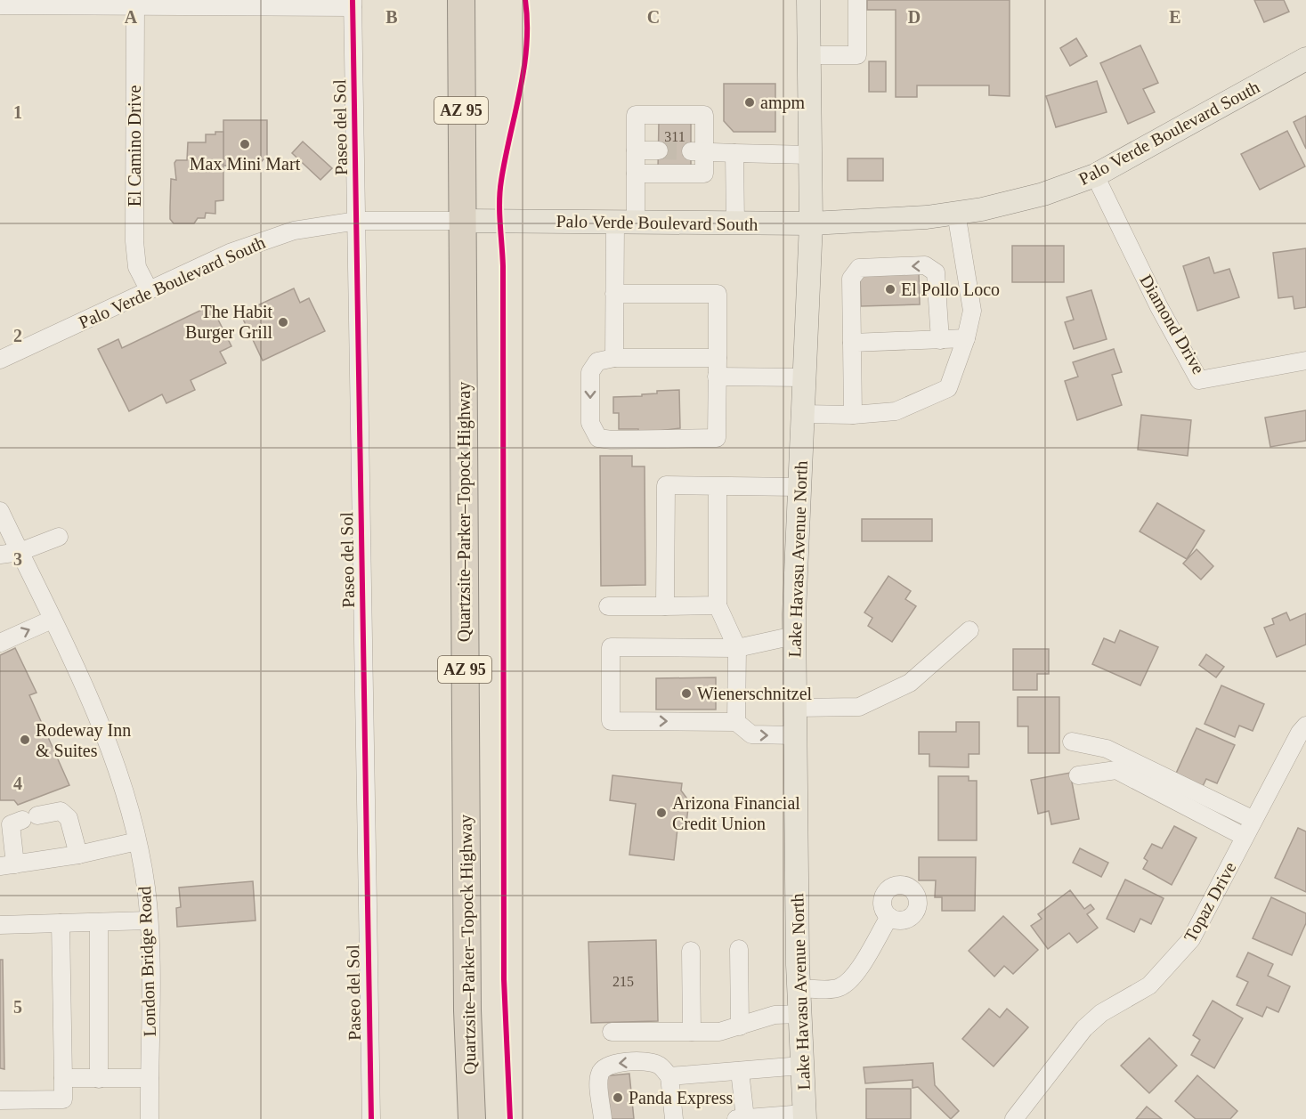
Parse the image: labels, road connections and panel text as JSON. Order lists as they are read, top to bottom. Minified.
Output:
{"streets":{"highway":["AZ 95","Quartzsite–Parker–Topock Highway"],"main road":["Palo Verde Boulevard South","Lake Havasu Avenue North"],"street":["Paseo del Sol","El Camino Drive","Diamond Drive","Topaz Drive","London Bridge Road"]},"crossings":[["Paseo del Sol","Palo Verde Boulevard South"],["Palo Verde Boulevard South","El Camino Drive"],["Palo Verde Boulevard South","Diamond Drive"],["Palo Verde Boulevard South","Quartzsite–Parker–Topock Highway"],["Palo Verde Boulevard South","Lake Havasu Avenue North"]],"places":["ampm","Max Mini Mart","El Pollo Loco","The Habit Burger Grill","Wienerschnitzel","Rodeway Inn & Suites","Arizona Financial Credit Union","Panda Express"],"house_numbers":["311","215"],"grid":{"columns":["A","B","C","D","E"],"rows":["1","2","3","4","5"]}}
